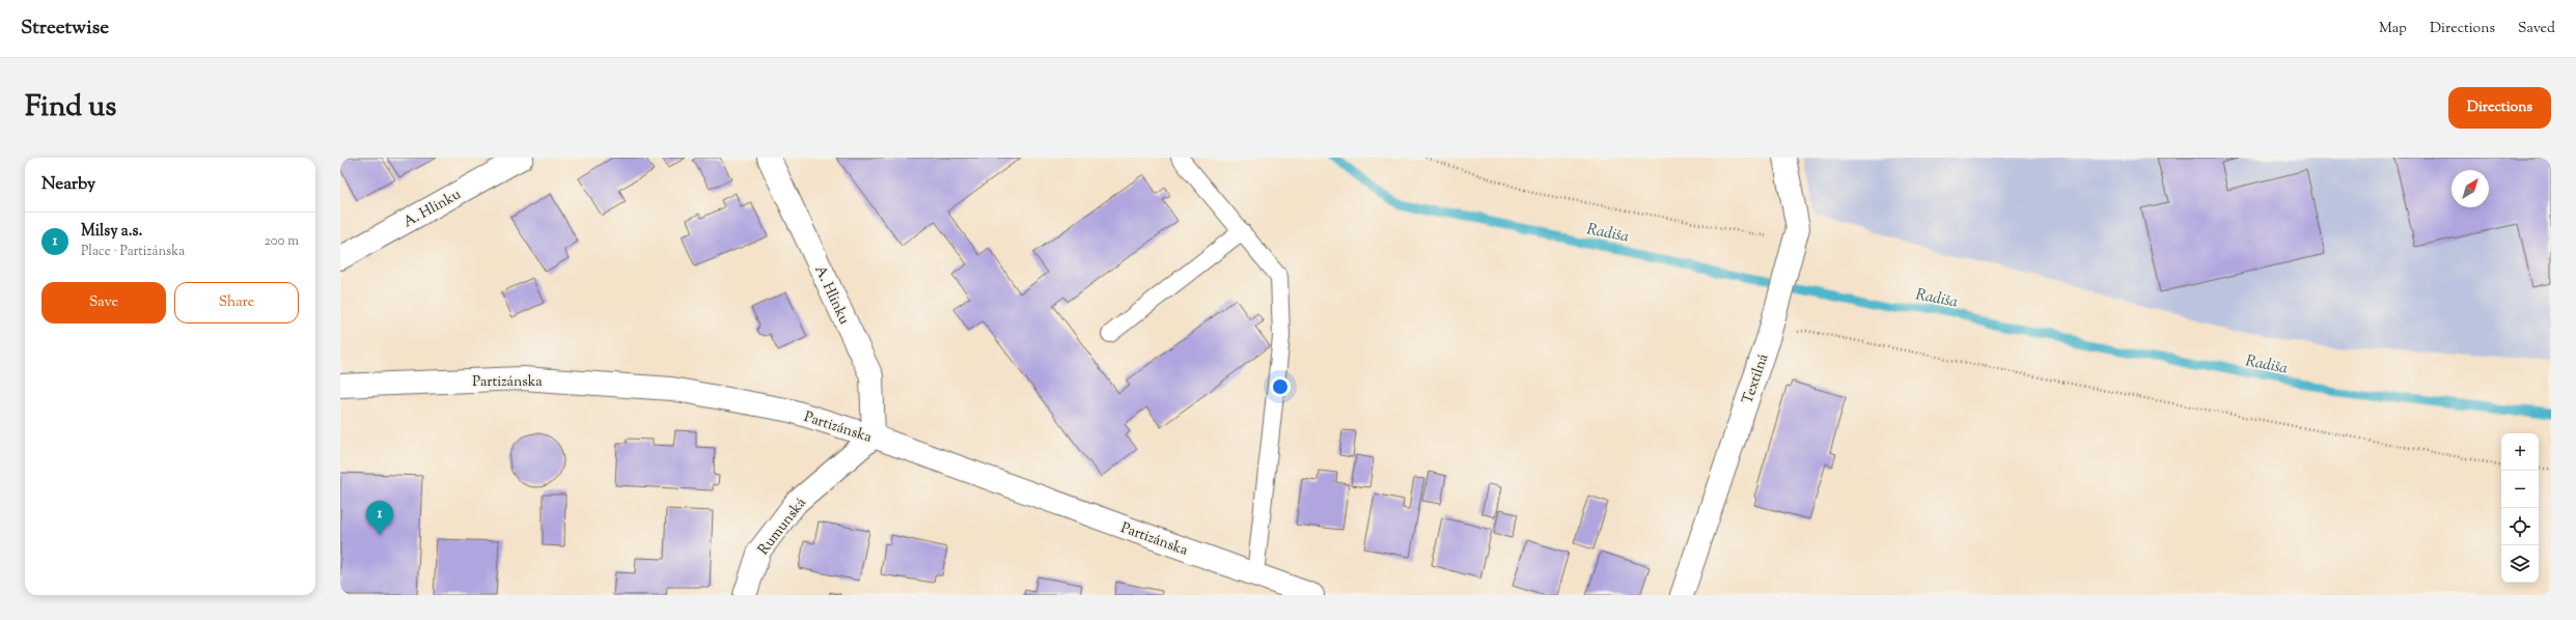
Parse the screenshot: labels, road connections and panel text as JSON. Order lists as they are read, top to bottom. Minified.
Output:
{"streets":{"street":["A. Hlinku","Textilná","Partizánska","Rumunská"]},"crossings":[["A. Hlinku","Partizánska"],["A. Hlinku","Rumunská"],["Partizánska","Rumunská"]],"water":["Radiša"],"north":"top right","page":{"header":"Streetwise","nav":["Map","Directions","Saved"],"title":"Find us","buttons":["Directions",["Save","Share"]],"heading":"Nearby","list":[{"mark":"1","name":"Milsy a.s.","note":"Place · Partizánska","value":"200 m"}],"map_buttons":["+","−"],"pins":"1"}}
